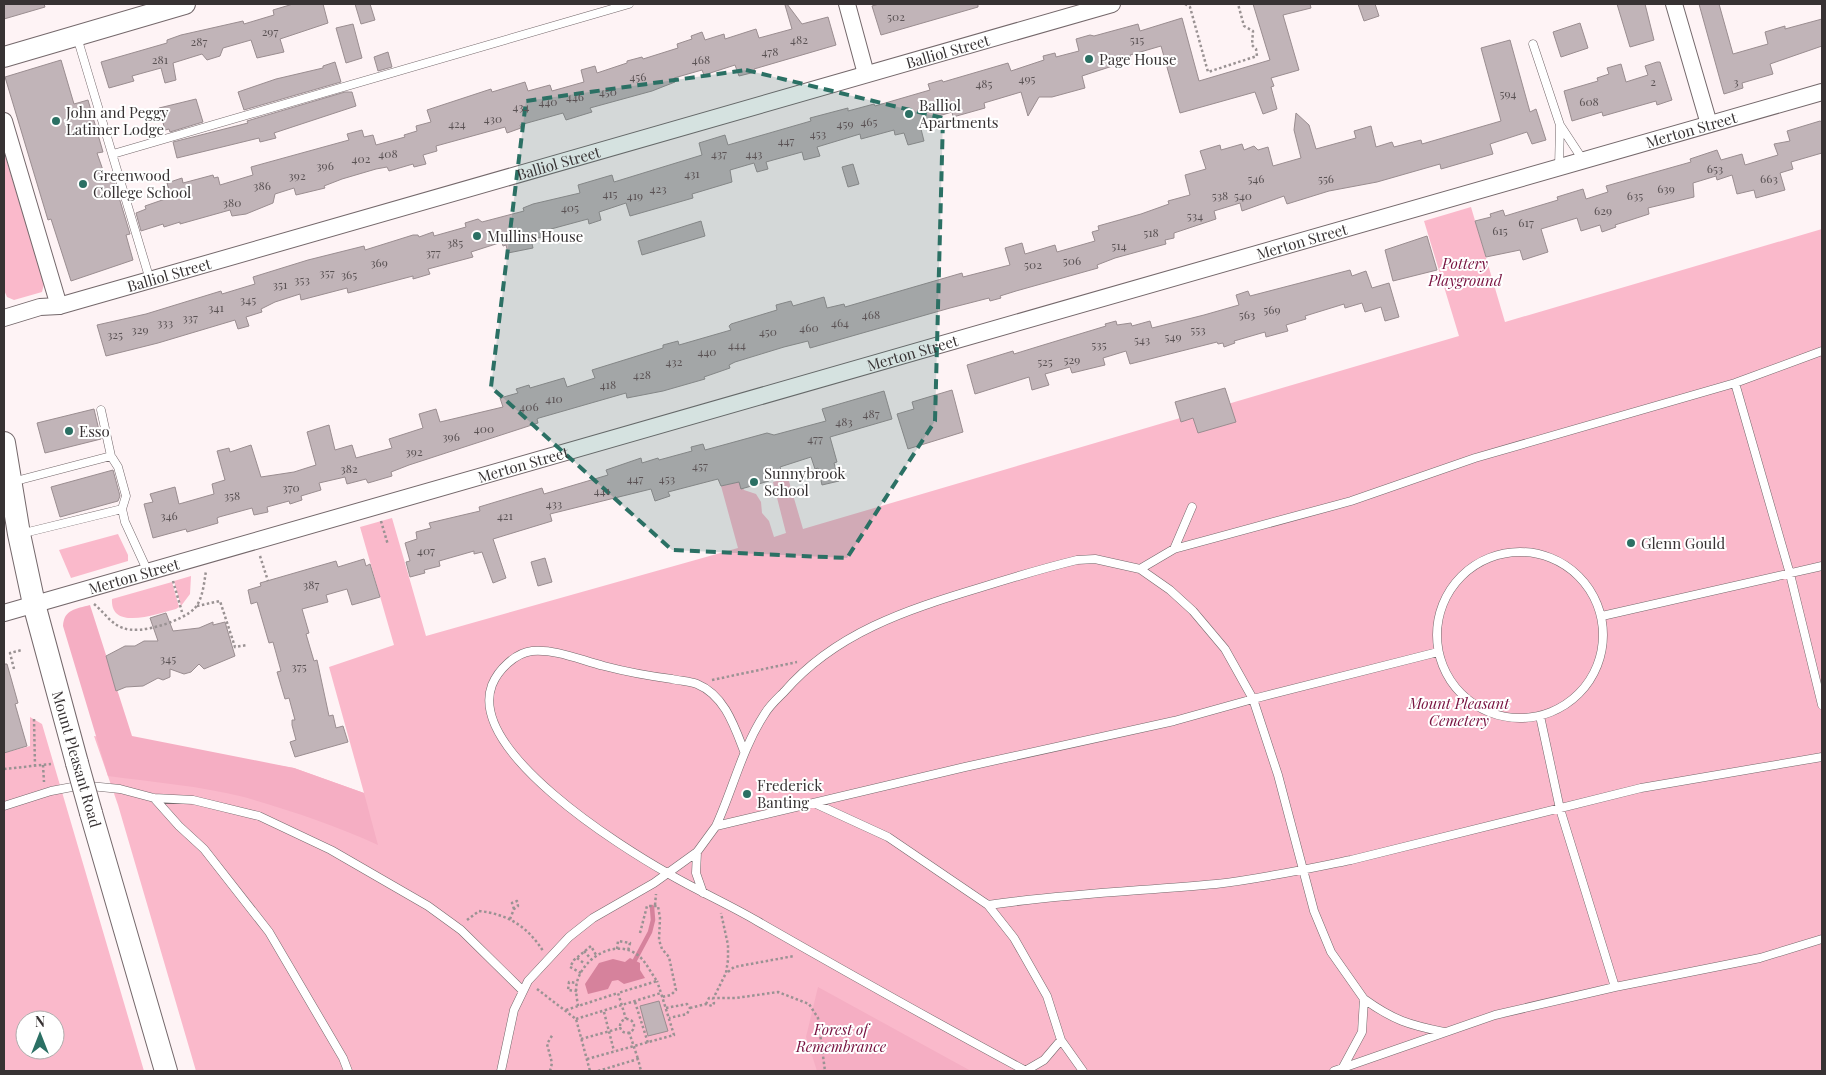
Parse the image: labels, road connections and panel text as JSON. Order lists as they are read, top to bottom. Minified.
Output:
{"streets":{"main road":["Mount Pleasant Road"],"street":["Balliol Street","Merton Street"]},"crossings":[["Merton Street","Mount Pleasant Road"]],"parks":["Pottery Playground","Mount Pleasant Cemetery","Forest of Remembrance"],"places":["Page House","Balliol Apartments","John and Peggy Latimer Lodge","Greenwood College School","Mullins House","Esso","Sunnybrook School","Glenn Gould","Frederick Banting"],"house_numbers":["502","297","482","515","287","478","281","468","456","495","2","3","485","450","594","446","440","608","434","430","465","424","459","453","447","408","437","443","402","396","653","431","392","546","556","663","386","423","639","415","419","538","540","635","380","405","629","534","617","615","518","385","514","377","506","369","502","357","365","353","351","345","341","569","468","563","337","333","464","460","329","553","450","325","549","543","444","535","440","529","432","525","428","418","410","406","487","483","400","396","477","392","457","382","447","453","370","441","358","433","346","421","407","387","345","375"],"north":"top"}
